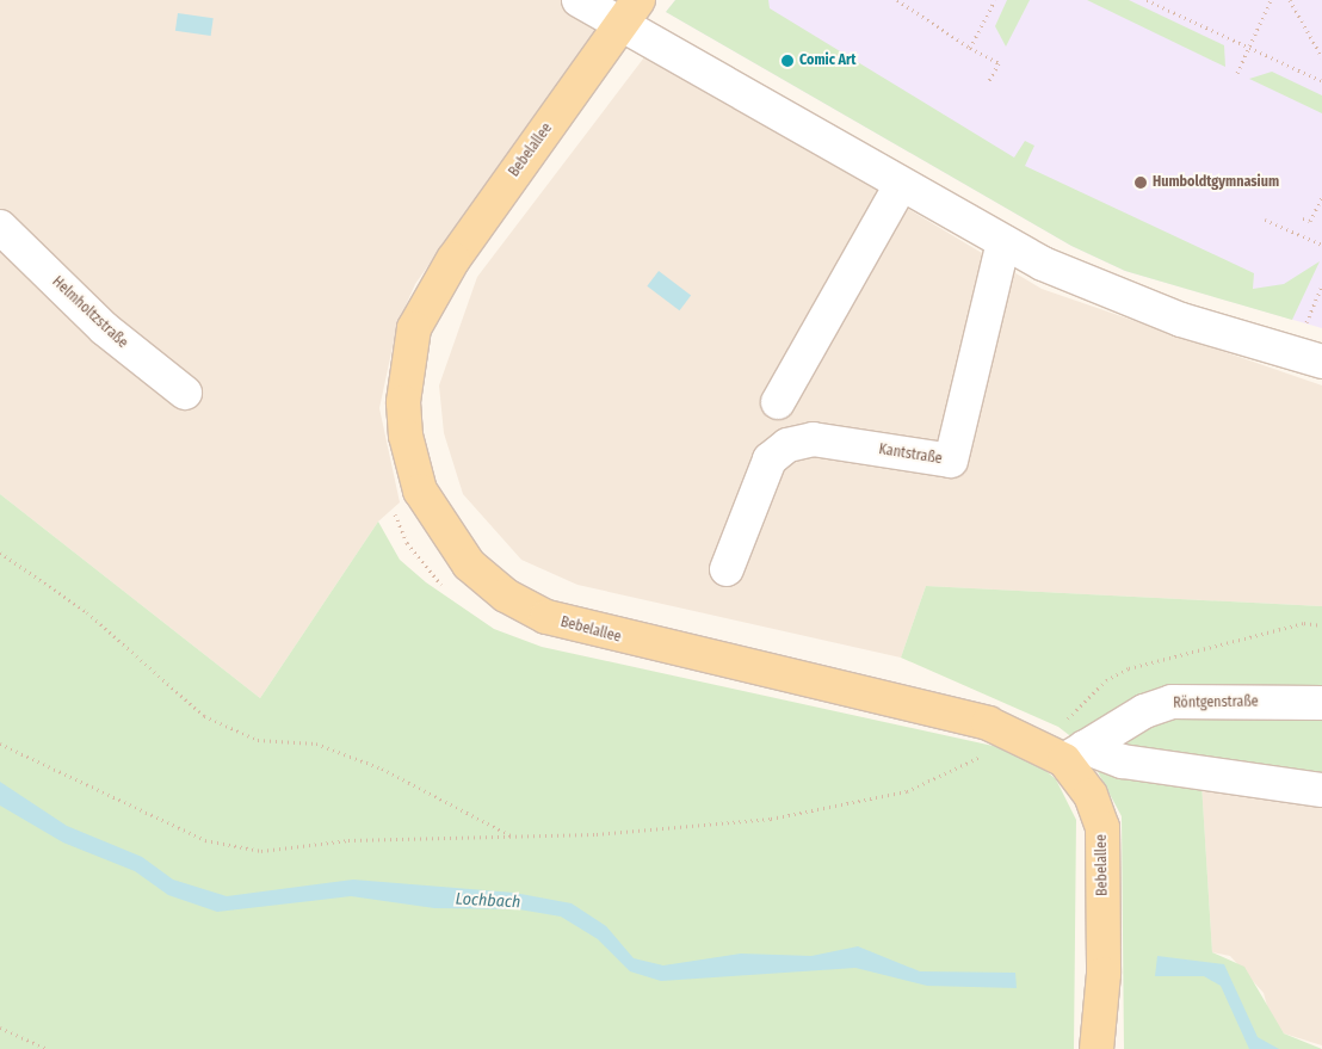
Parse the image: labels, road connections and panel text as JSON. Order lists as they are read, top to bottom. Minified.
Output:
{"streets":{"main road":["Bebelallee"],"street":["Helmholtzstraße","Kantstraße","Röntgenstraße"]},"crossings":[["Bebelallee","Röntgenstraße"]],"water":["Lochbach"],"places":["Comic Art","Humboldtgymnasium"]}
